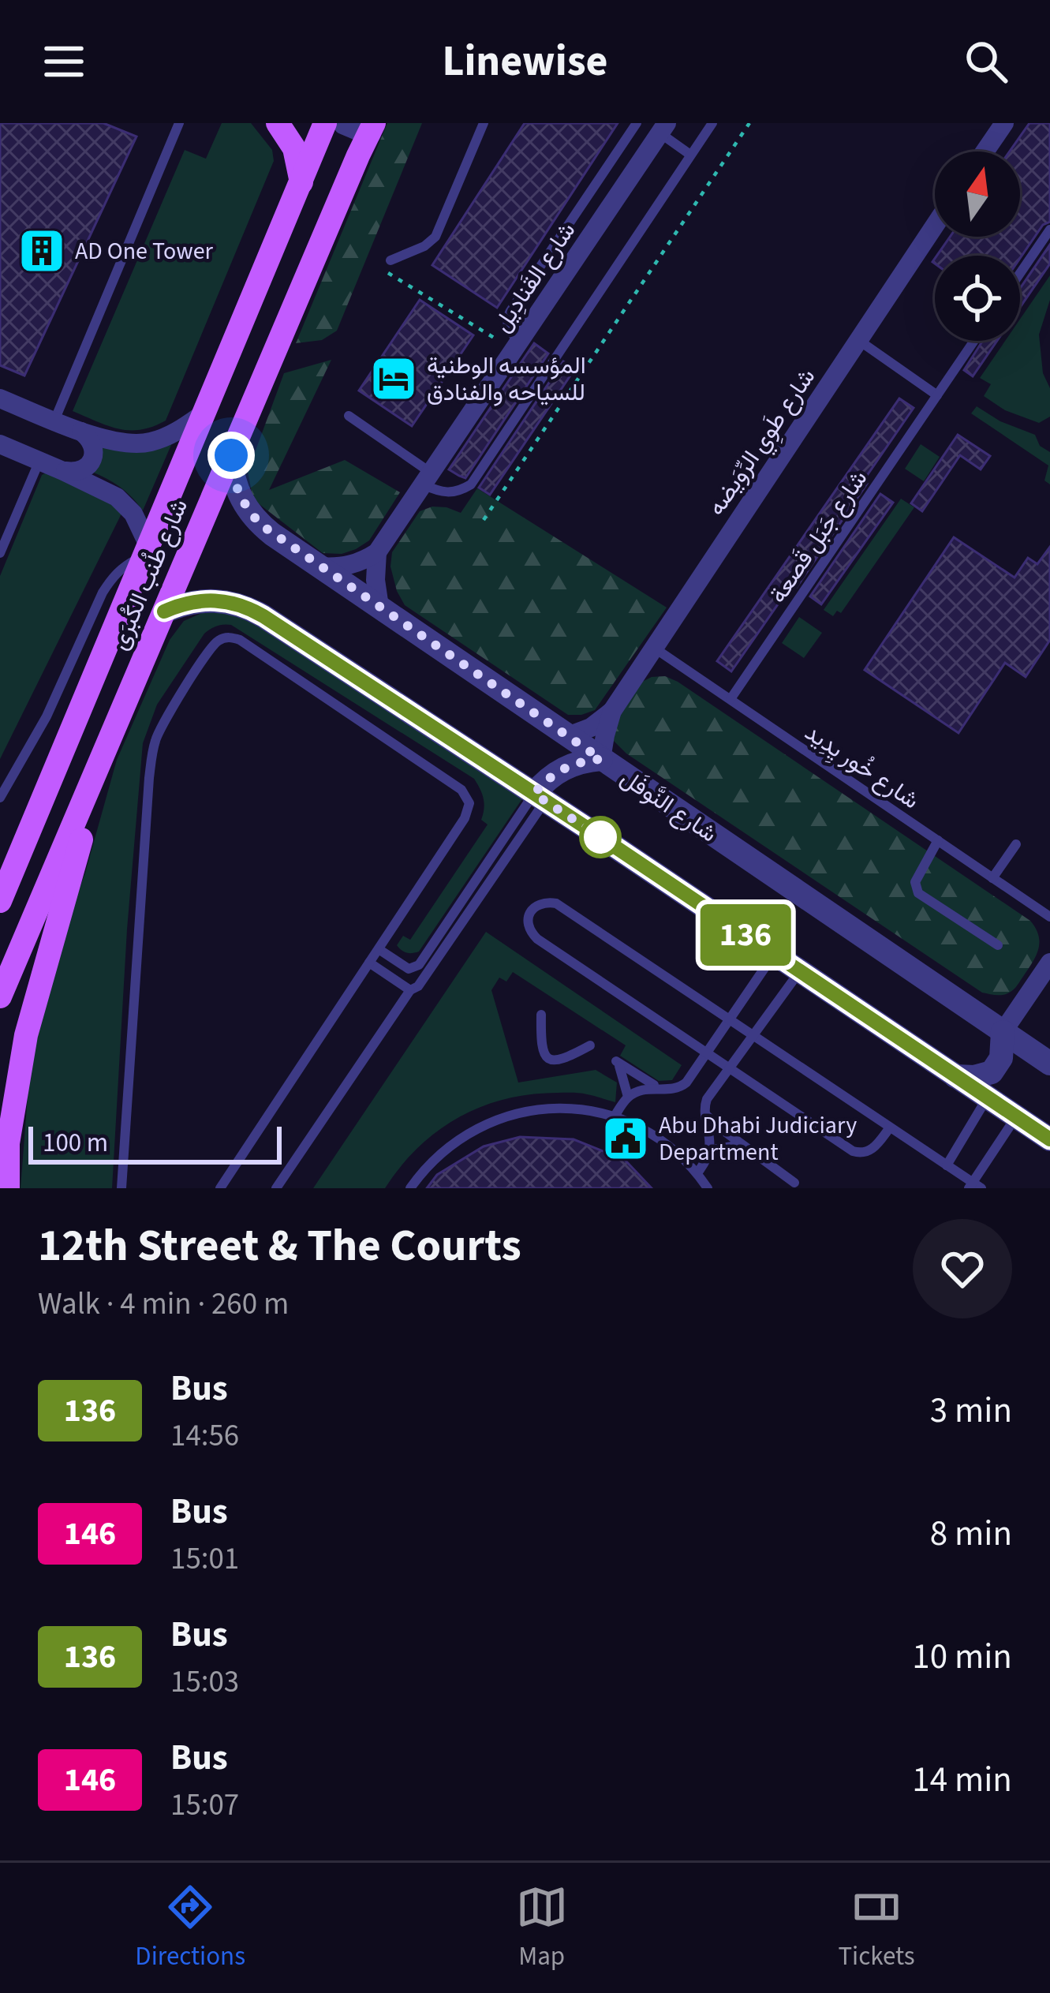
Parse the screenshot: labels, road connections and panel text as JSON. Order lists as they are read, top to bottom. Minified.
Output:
{"streets":{"main road":["شارع طُنب الكُبرَى"],"street":["شارع القَنادِيل","شارع طَوِي الرِّوَيضه","شارع النَّوفَل"],"lane":["شارع جَبَل قَصعة","شارع خُور يِدِيد"]},"crossings":[["شارع طَوِي الرِّوَيضه","شارع خُور يِدِيد"],["شارع طَوِي الرِّوَيضه","شارع النَّوفَل"],["شارع جَبَل قَصعة","شارع خُور يِدِيد"],["شارع طُنب الكُبرَى","شارع النَّوفَل"]],"places":{"building":["AD One Tower"],"hotel":["المؤسسه الوطنية للسياحه والفنادق"],"public building":["Abu Dhabi Judiciary Department"]},"lines":["bus line 136"],"scale_bar":"100 m","north":"top","page":{"header":"Linewise","on_map":"136","scale":"100 m","heading":["12th Street & The Courts","Walk · 4 min · 260 m"],"list":[{"mark":"136","name":"Bus","note":"14:56","value":"3 min"},{"mark":"146","name":"Bus","note":"15:01","value":"8 min"},{"mark":"136","name":"Bus","note":"15:03","value":"10 min"},{"mark":"146","name":"Bus","note":"15:07","value":"14 min"}],"tabs":["Directions","Map","Tickets"]}}
